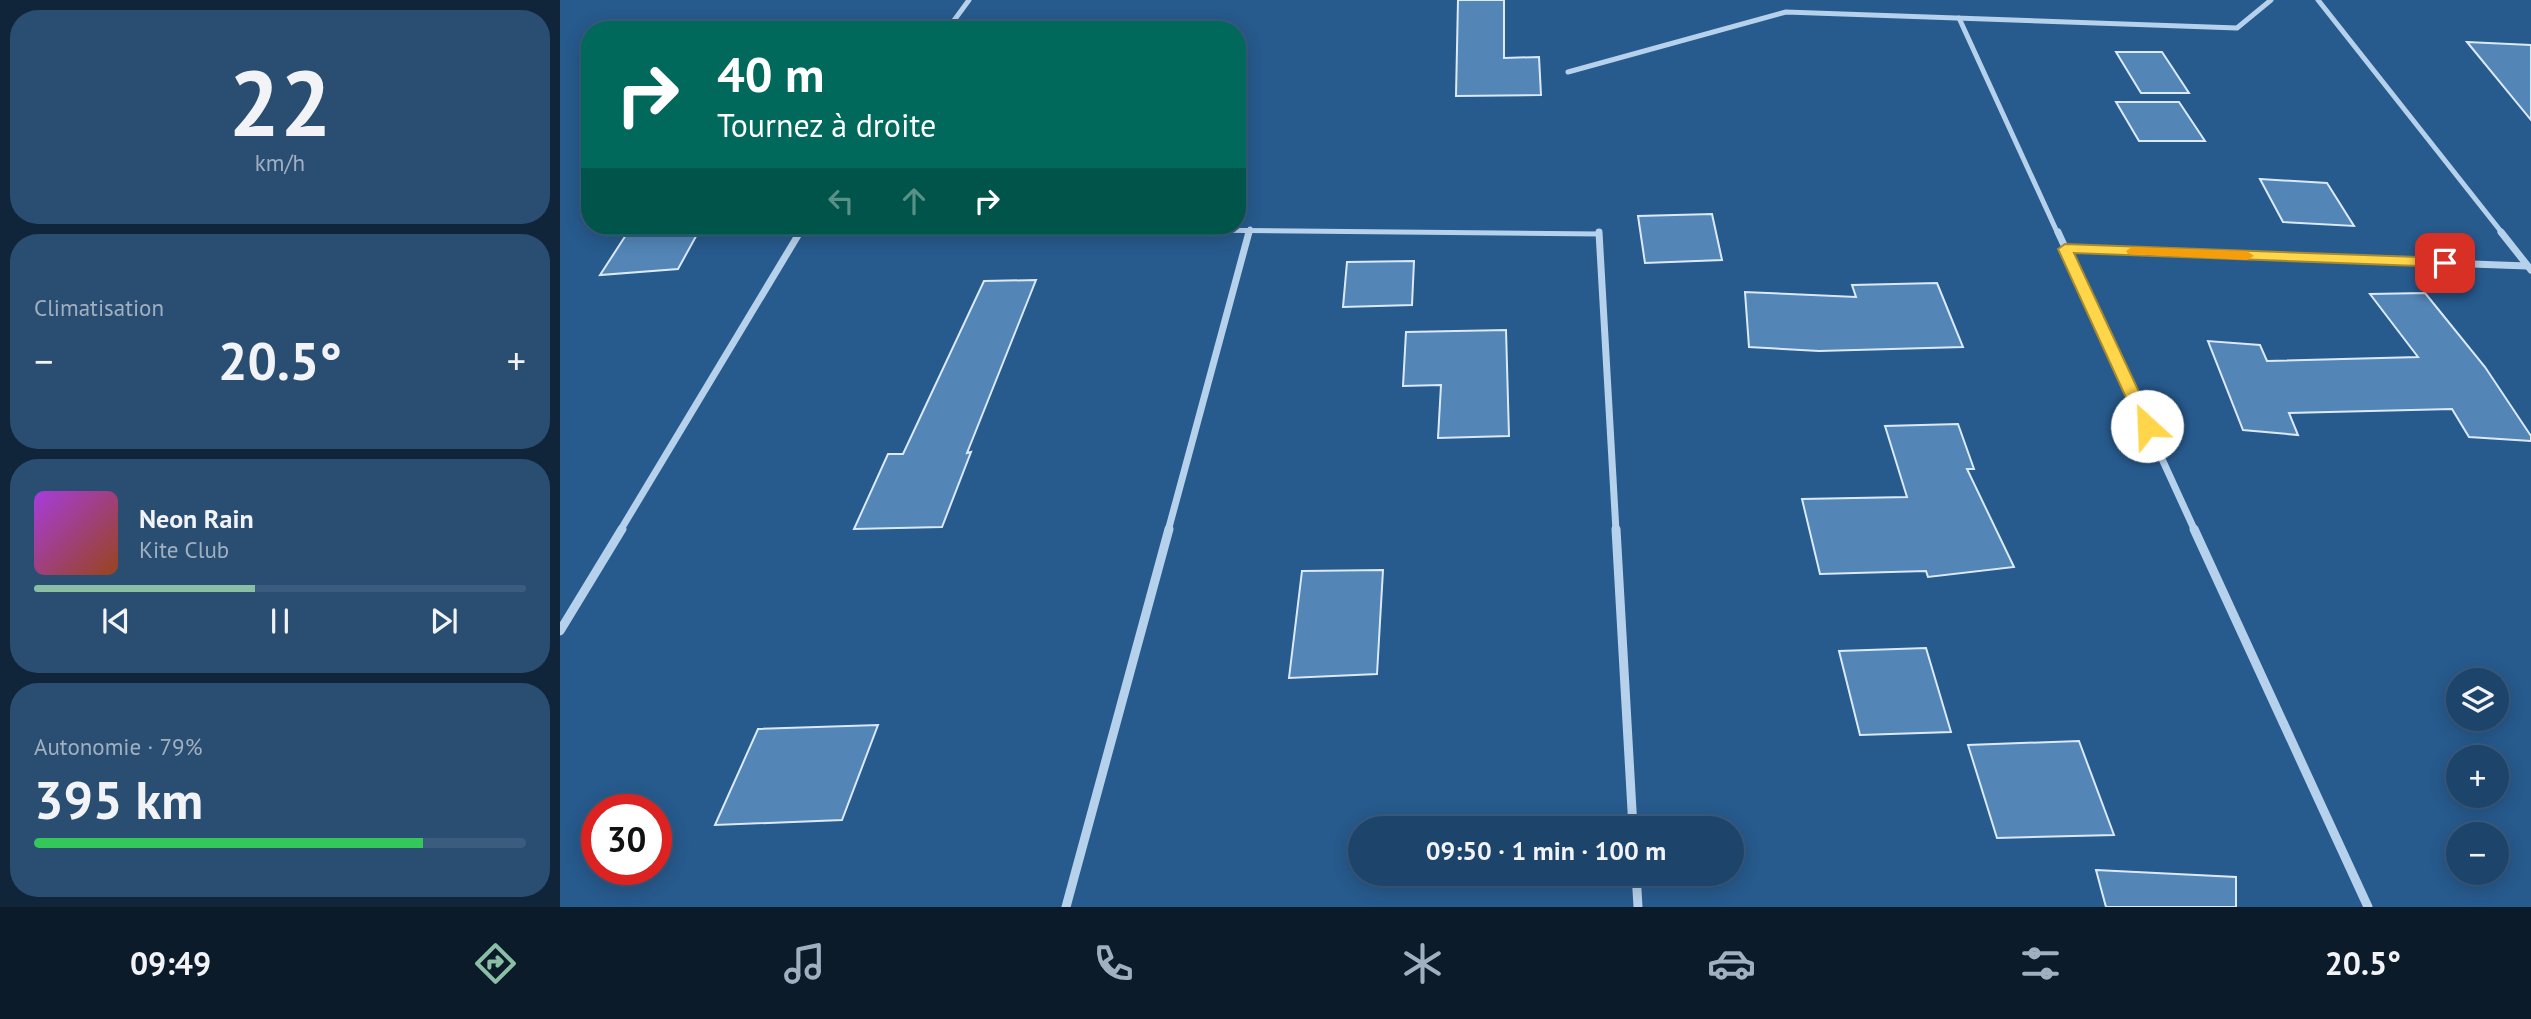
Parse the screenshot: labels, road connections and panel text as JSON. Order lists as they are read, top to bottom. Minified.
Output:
{"page":{"tile":[["22","km/h"],"Climatisation",["Autonomie · 79%","395 km"]],"turn":["40 m","Tournez à droite"],"heat":["−","20.5°","+"],"song":["Neon Rain","Kite Club"],"map_buttons":["+","−"],"limit":"30","trip":"09:50 · 1 min · 100 m","tabs":["09:49","20.5°"]}}
